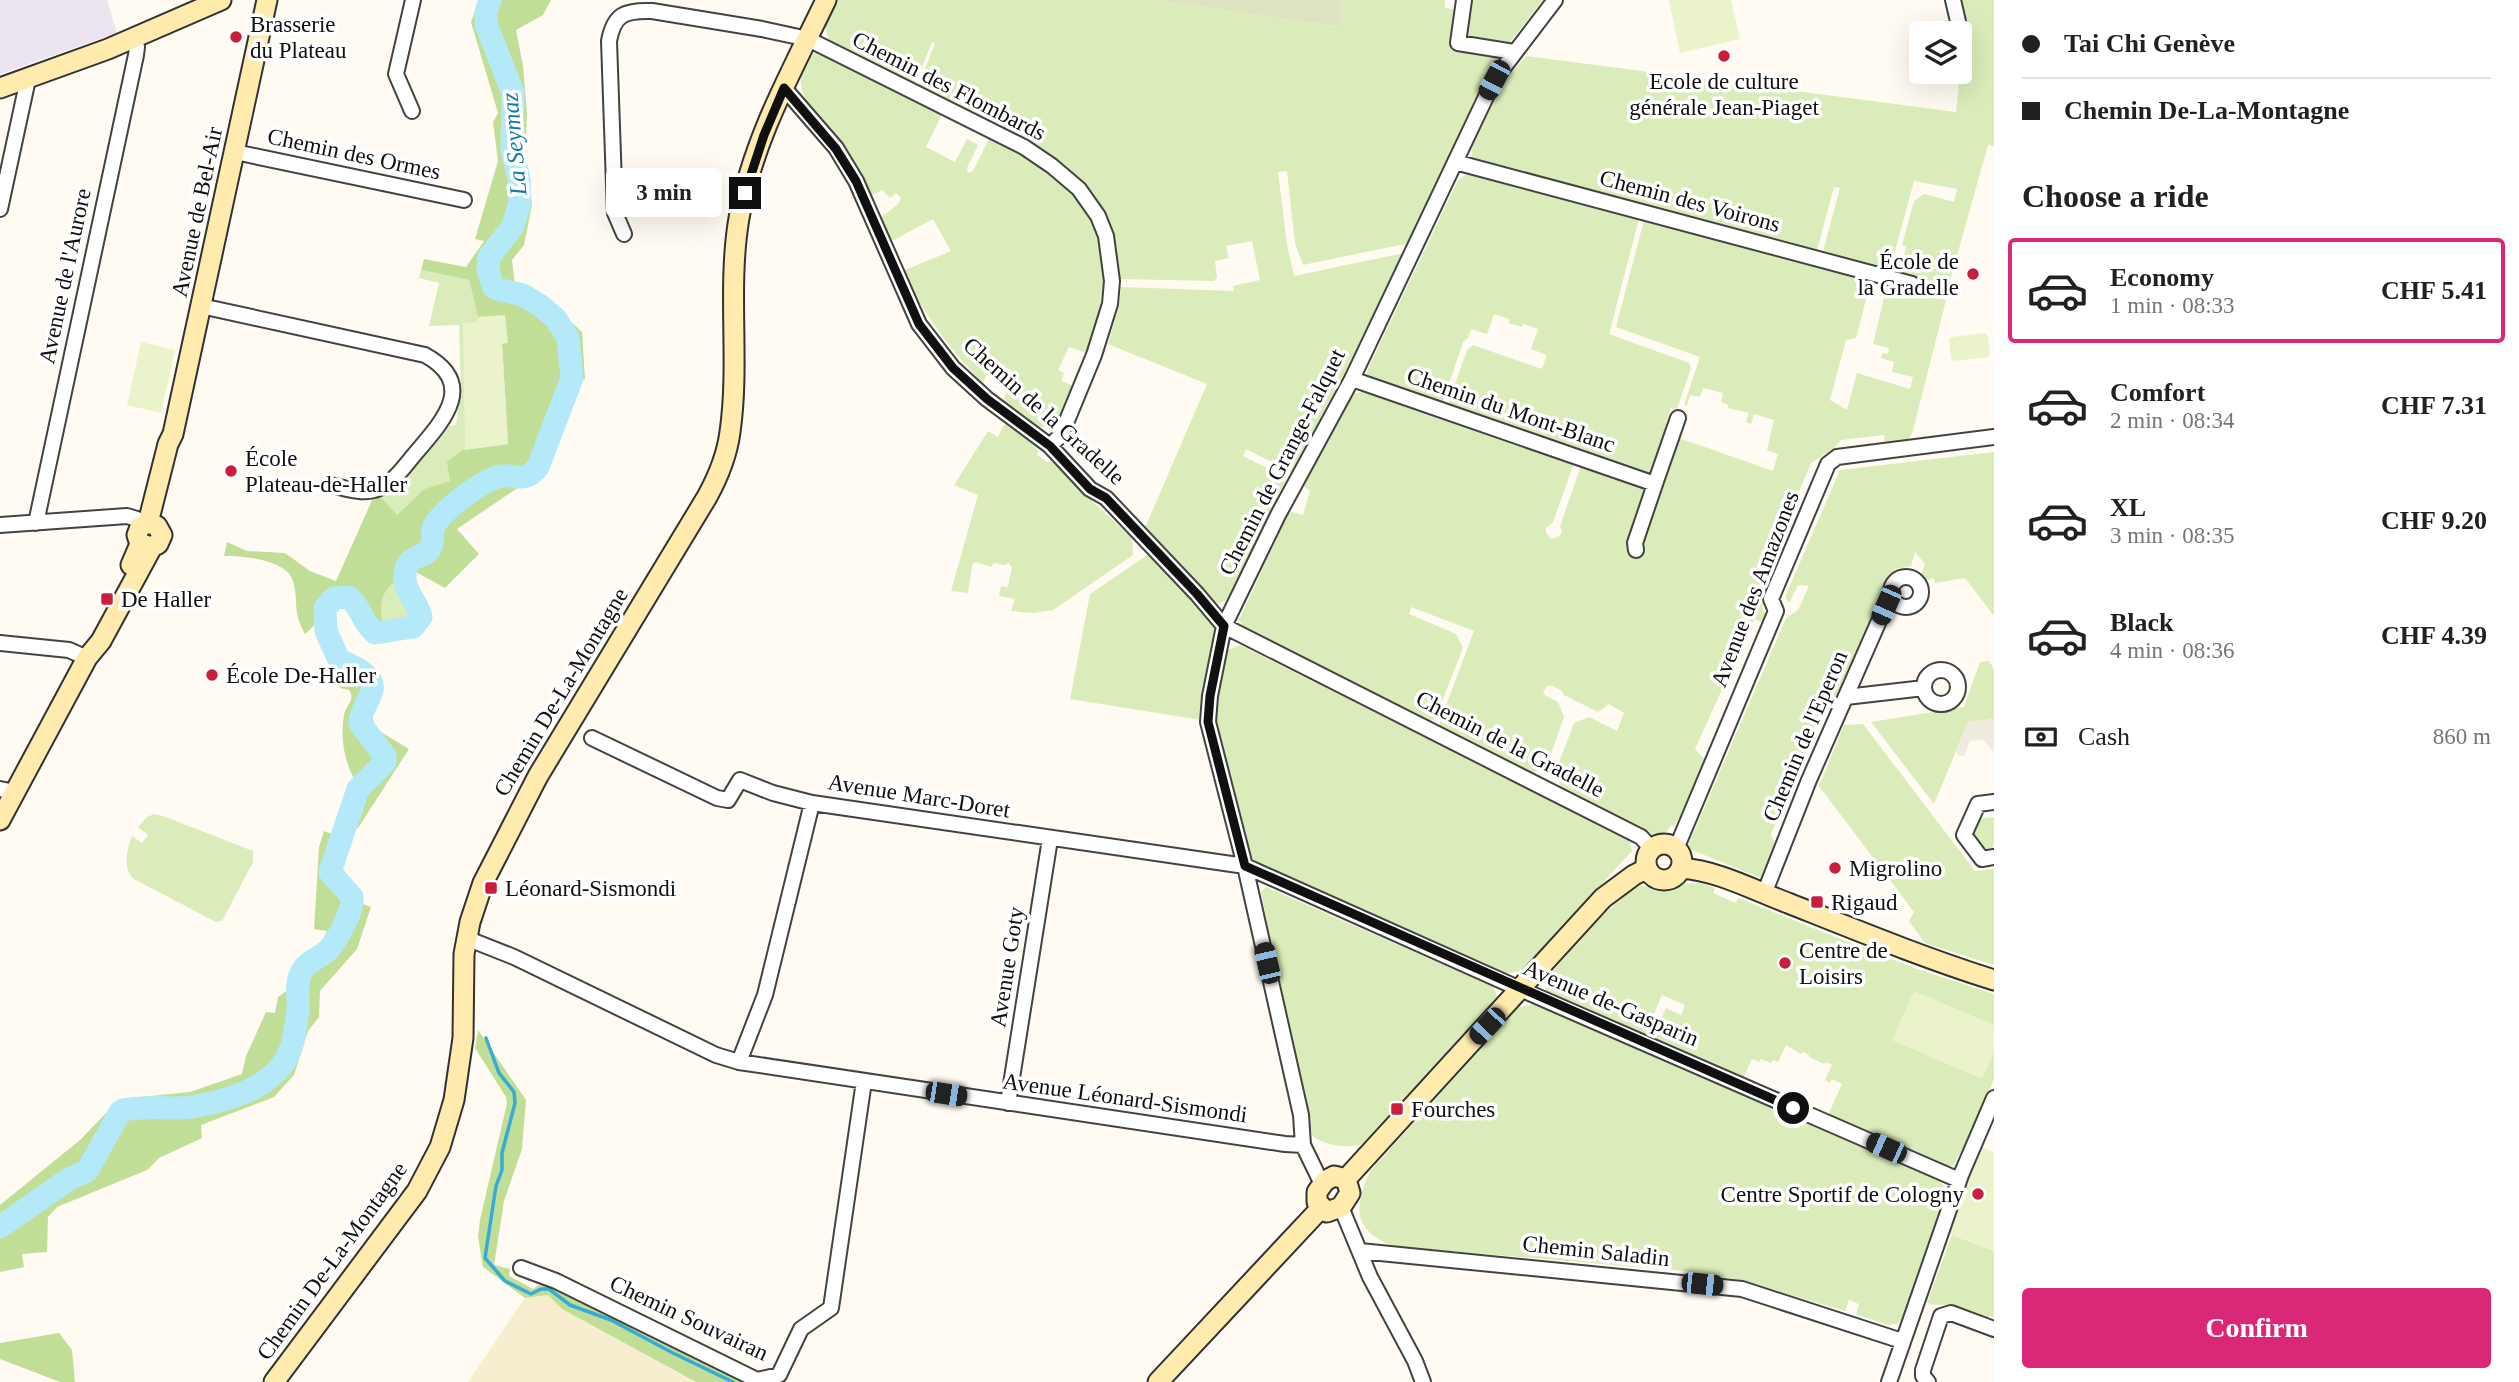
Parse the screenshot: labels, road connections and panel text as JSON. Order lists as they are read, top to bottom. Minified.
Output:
{"streets":{"street":["Chemin des Flombards","Chemin des Ormes","Chemin des Voirons","Avenue de Bel-Air","Avenue de l'Aurore","Chemin du Mont-Blanc","Chemin de la Gradelle","Chemin de Grange-Falquet","Avenue des Amazones","Chemin De-La-Montagne","Chemin de l'Eperon","Avenue Marc-Doret","Avenue Goty","Avenue de-Gasparin","Avenue Léonard-Sismondi","Chemin Saladin","Chemin Souvairan"]},"crossings":[["Chemin des Flombards","Chemin de la Gradelle"],["Chemin des Flombards","Chemin De-La-Montagne"],["Chemin des Ormes","Avenue de Bel-Air"],["Chemin des Voirons","Chemin de Grange-Falquet"],["Chemin du Mont-Blanc","Chemin de Grange-Falquet"],["Chemin de la Gradelle","Chemin de Grange-Falquet"],["Chemin de la Gradelle","Avenue des Amazones"],["Chemin de la Gradelle","Chemin De-La-Montagne"],["Chemin de Grange-Falquet","Avenue Marc-Doret"],["Chemin de Grange-Falquet","Avenue de-Gasparin"],["Chemin de Grange-Falquet","Avenue Léonard-Sismondi"],["Chemin De-La-Montagne","Avenue Léonard-Sismondi"],["Avenue Marc-Doret","Avenue Goty"],["Avenue Marc-Doret","Avenue de-Gasparin"],["Avenue Marc-Doret","Avenue Léonard-Sismondi"],["Avenue Goty","Avenue Léonard-Sismondi"],["Avenue Léonard-Sismondi","Chemin Souvairan"]],"water":["La Seymaz"],"places":{"other":["Brasserie du Plateau","Ecole de culture générale Jean-Piaget","École de la Gradelle","École Plateau-de-Haller","École De-Haller","Migrolino","Centre de Loisirs","Centre Sportif de Cologny"],"transit":["De Haller","Léonard-Sismondi","Rigaud","Fourches"]},"page":{"banner":["Tai Chi Genève","Chemin De-La-Montagne"],"heading":"Choose a ride","bubble":"3 min","list":[{"name":"Economy","note":"1 min · 08:33","value":"CHF 5.41"},{"name":"Comfort","note":"2 min · 08:34","value":"CHF 7.31"},{"name":"XL","note":"3 min · 08:35","value":"CHF 9.20"},{"name":"Black","note":"4 min · 08:36","value":"CHF 4.39"}],"pay":["Cash","860 m"],"buttons":"Confirm"}}
